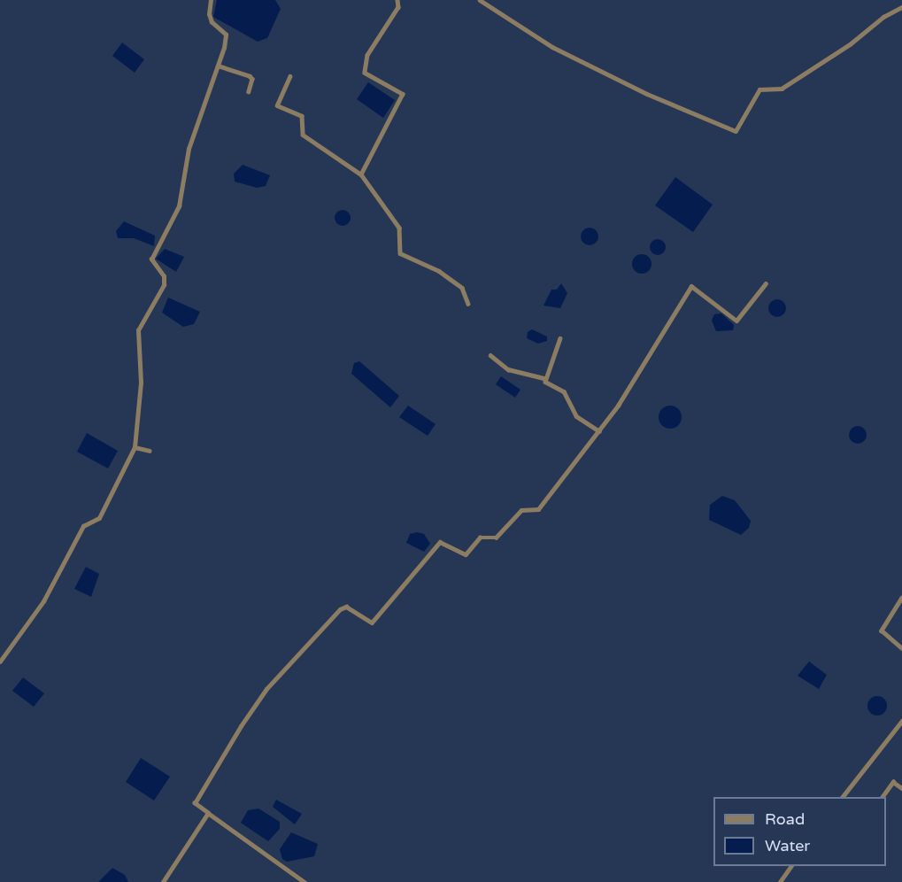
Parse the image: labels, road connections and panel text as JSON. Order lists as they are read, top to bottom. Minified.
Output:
{"legend":["Road","Water"]}
